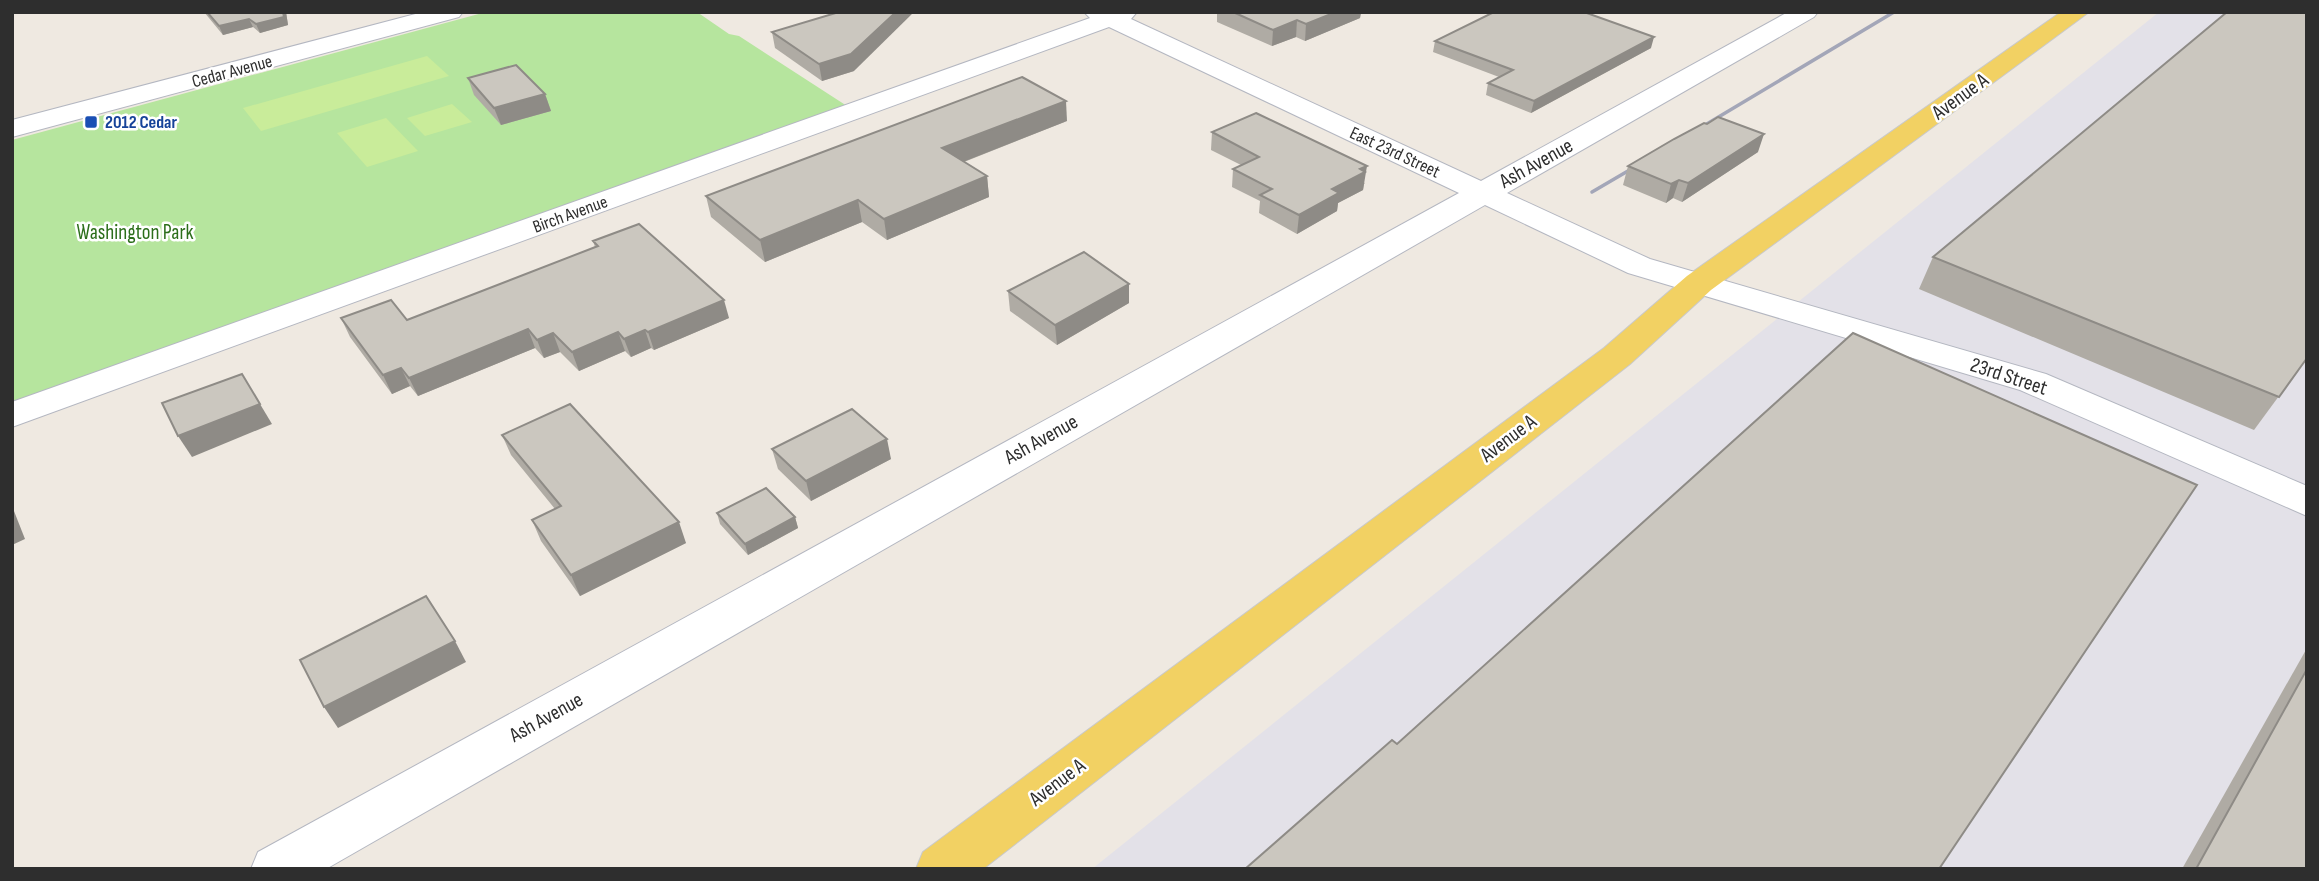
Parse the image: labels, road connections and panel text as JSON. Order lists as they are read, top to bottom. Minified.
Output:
{"streets":{"main road":["Avenue A"],"street":["Cedar Avenue","East 23rd Street","Ash Avenue","Birch Avenue","23rd Street"]},"crossings":[["Avenue A","East 23rd Street"],["Avenue A","23rd Street"],["East 23rd Street","Ash Avenue"],["East 23rd Street","Birch Avenue"],["East 23rd Street","23rd Street"]],"parks":["Washington Park"],"places":{"transit":["2012 Cedar"]}}
